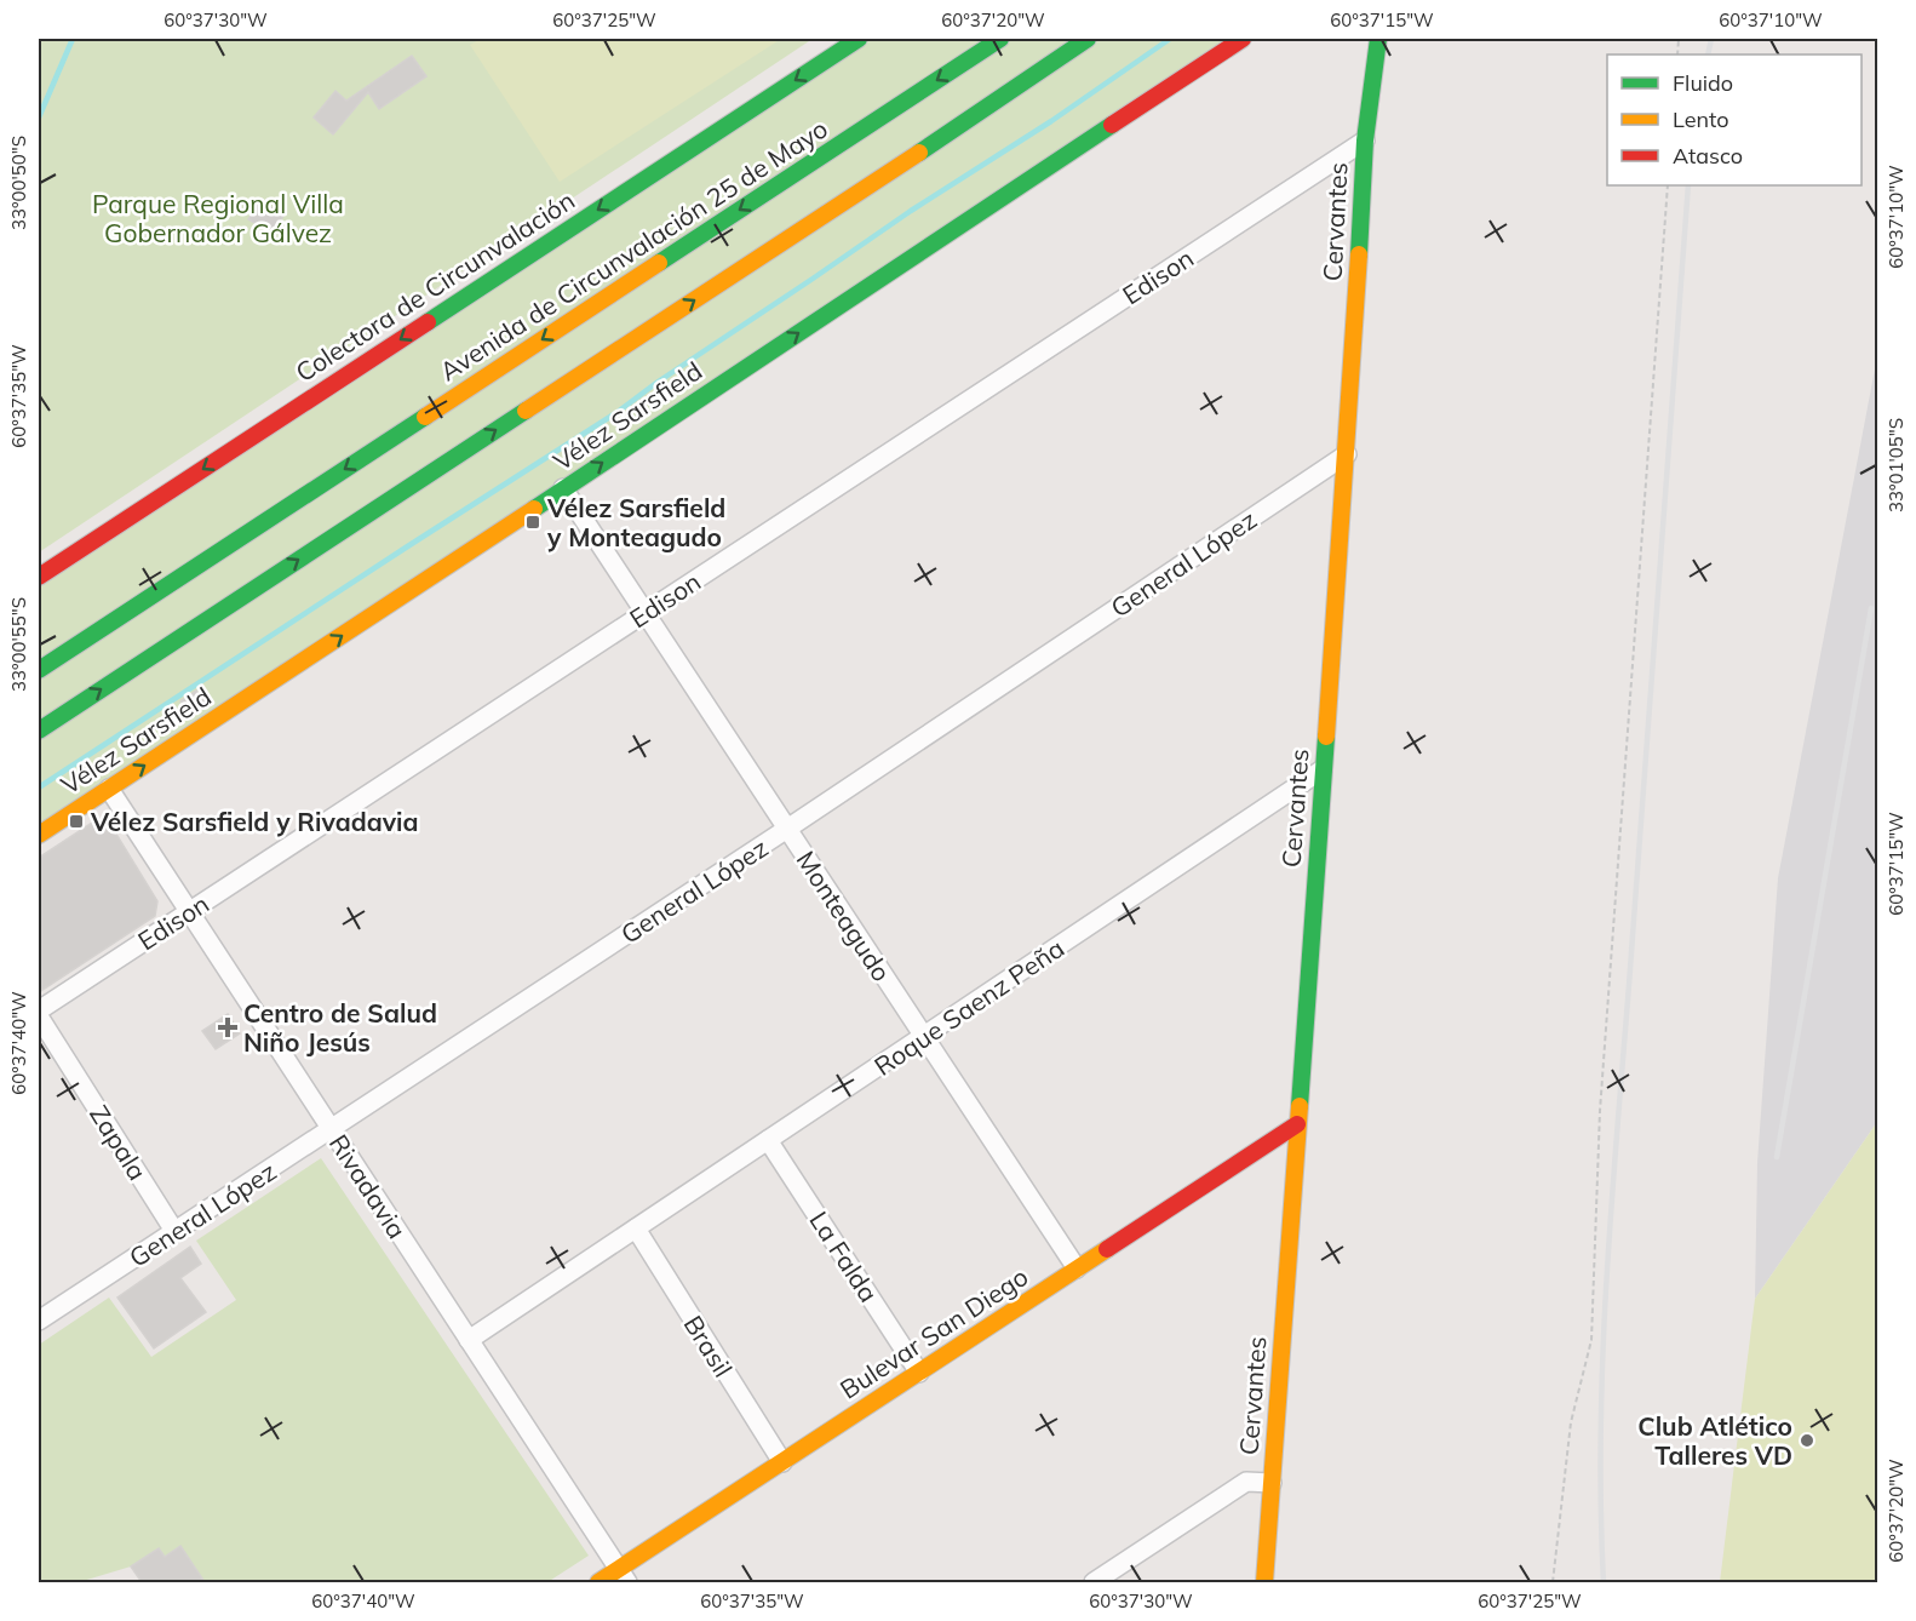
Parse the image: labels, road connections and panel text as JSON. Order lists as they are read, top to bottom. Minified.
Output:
{"streets":{"main road":["Cervantes","Avenida de Circunvalación 25 de Mayo","Colectora de Circunvalación","Vélez Sarsfield","Bulevar San Diego"],"street":["Edison","General López","Monteagudo","Roque Saenz Peña","Zapala","Rivadavia","La Falda","Brasil"]},"crossings":[["Cervantes","Edison"],["Cervantes","General López"],["Cervantes","Roque Saenz Peña"],["Cervantes","Bulevar San Diego"],["Edison","Monteagudo"],["Edison","Zapala"],["Edison","Rivadavia"],["Vélez Sarsfield","Monteagudo"],["Vélez Sarsfield","Rivadavia"],["General López","Monteagudo"],["General López","Zapala"],["General López","Rivadavia"],["Monteagudo","Roque Saenz Peña"],["Monteagudo","Bulevar San Diego"],["Roque Saenz Peña","Rivadavia"],["Roque Saenz Peña","La Falda"],["Roque Saenz Peña","Brasil"],["Rivadavia","Bulevar San Diego"],["La Falda","Bulevar San Diego"],["Bulevar San Diego","Brasil"]],"parks":["Parque Regional Villa Gobernador Gálvez"],"places":{"transit":["Vélez Sarsfield y Monteagudo","Vélez Sarsfield y Rivadavia"],"health":["Centro de Salud Niño Jesús"],"other":["Club Atlético Talleres VD"]},"legend":["Fluido","Lento","Atasco"],"coordinates":["60°37'30\"W","60°37'25\"W","60°37'20\"W","60°37'15\"W","60°37'10\"W","33°00'50\"S","60°37'35\"W","33°01'05\"S","33°00'55\"S","60°37'40\"W"]}
